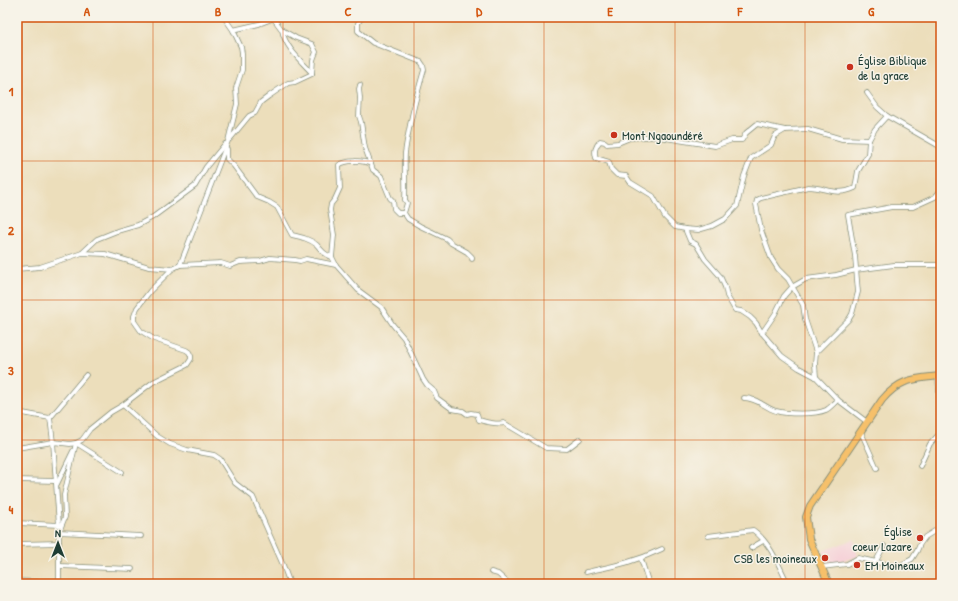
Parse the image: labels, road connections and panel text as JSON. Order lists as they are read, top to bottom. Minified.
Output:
{"places":["Église Biblique de la grace","Mont Ngaoundéré","Église coeur Lazare","CSB les moineaux","EM Moineaux"],"north":"top","grid":{"columns":["A","B","C","D","E","F","G"],"rows":["1","2","3","4"]}}
